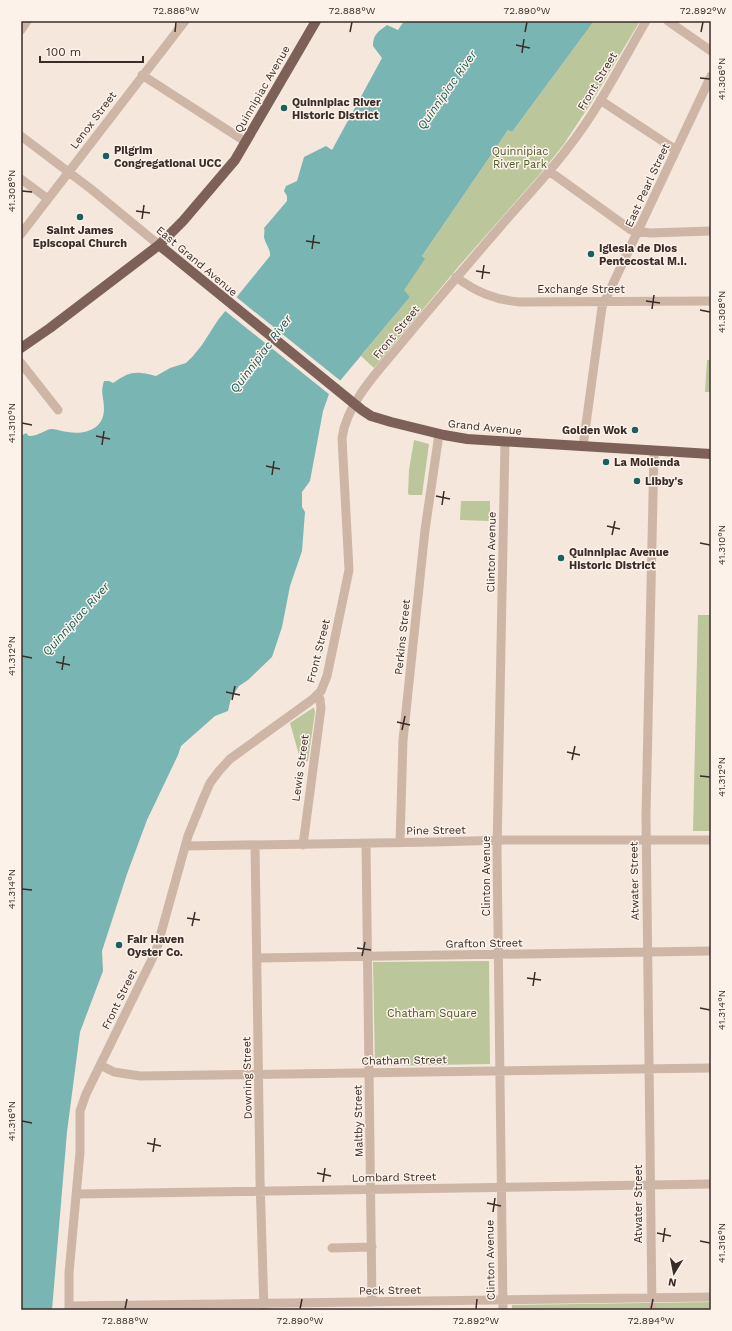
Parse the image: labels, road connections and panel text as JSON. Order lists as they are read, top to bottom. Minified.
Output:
{"streets":{"main road":["Quinnipiac Avenue","East Grand Avenue","Grand Avenue"],"street":["Front Street","Lenox Street","East Pearl Street","Exchange Street","Clinton Avenue","Perkins Street","Lewis Street","Pine Street","Atwater Street","Grafton Street","Chatham Street","Downing Street","Maltby Street","Lombard Street","Peck Street"]},"crossings":[["Front Street","Exchange Street"],["Front Street","Grand Avenue"],["Front Street","Lewis Street"],["Front Street","Pine Street"],["Front Street","Chatham Street"],["Front Street","Lombard Street"],["Front Street","Peck Street"],["Quinnipiac Avenue","East Grand Avenue"],["Lenox Street","East Grand Avenue"],["East Pearl Street","Exchange Street"],["East Pearl Street","Grand Avenue"],["East Grand Avenue","Grand Avenue"],["Grand Avenue","Clinton Avenue"],["Grand Avenue","Perkins Street"],["Grand Avenue","Atwater Street"],["Clinton Avenue","Pine Street"],["Clinton Avenue","Grafton Street"],["Clinton Avenue","Chatham Street"],["Clinton Avenue","Lombard Street"],["Clinton Avenue","Peck Street"],["Perkins Street","Pine Street"],["Lewis Street","Pine Street"],["Pine Street","Atwater Street"],["Pine Street","Downing Street"],["Pine Street","Maltby Street"],["Atwater Street","Grafton Street"],["Atwater Street","Chatham Street"],["Atwater Street","Lombard Street"],["Atwater Street","Peck Street"],["Grafton Street","Downing Street"],["Grafton Street","Maltby Street"],["Chatham Street","Downing Street"],["Chatham Street","Maltby Street"],["Downing Street","Lombard Street"],["Downing Street","Peck Street"],["Maltby Street","Lombard Street"],["Maltby Street","Peck Street"]],"water":["Quinnipiac River"],"parks":["Quinnipiac River Park","Chatham Square"],"places":["Quinnipiac River Historic District","Pilgrim Congregational UCC","Saint James Episcopal Church","Iglesia de Dios Pentecostal M.I.","Golden Wok","La Molienda","Libby's","Quinnipiac Avenue Historic District","Fair Haven Oyster Co."],"scale_bar":"100 m","north":"bottom","coordinates":["72.886°W","72.888°W","72.890°W","72.892°W","41.306°N","41.308°N","41.310°N","41.312°N","41.314°N","41.316°N","72.894°W"]}
